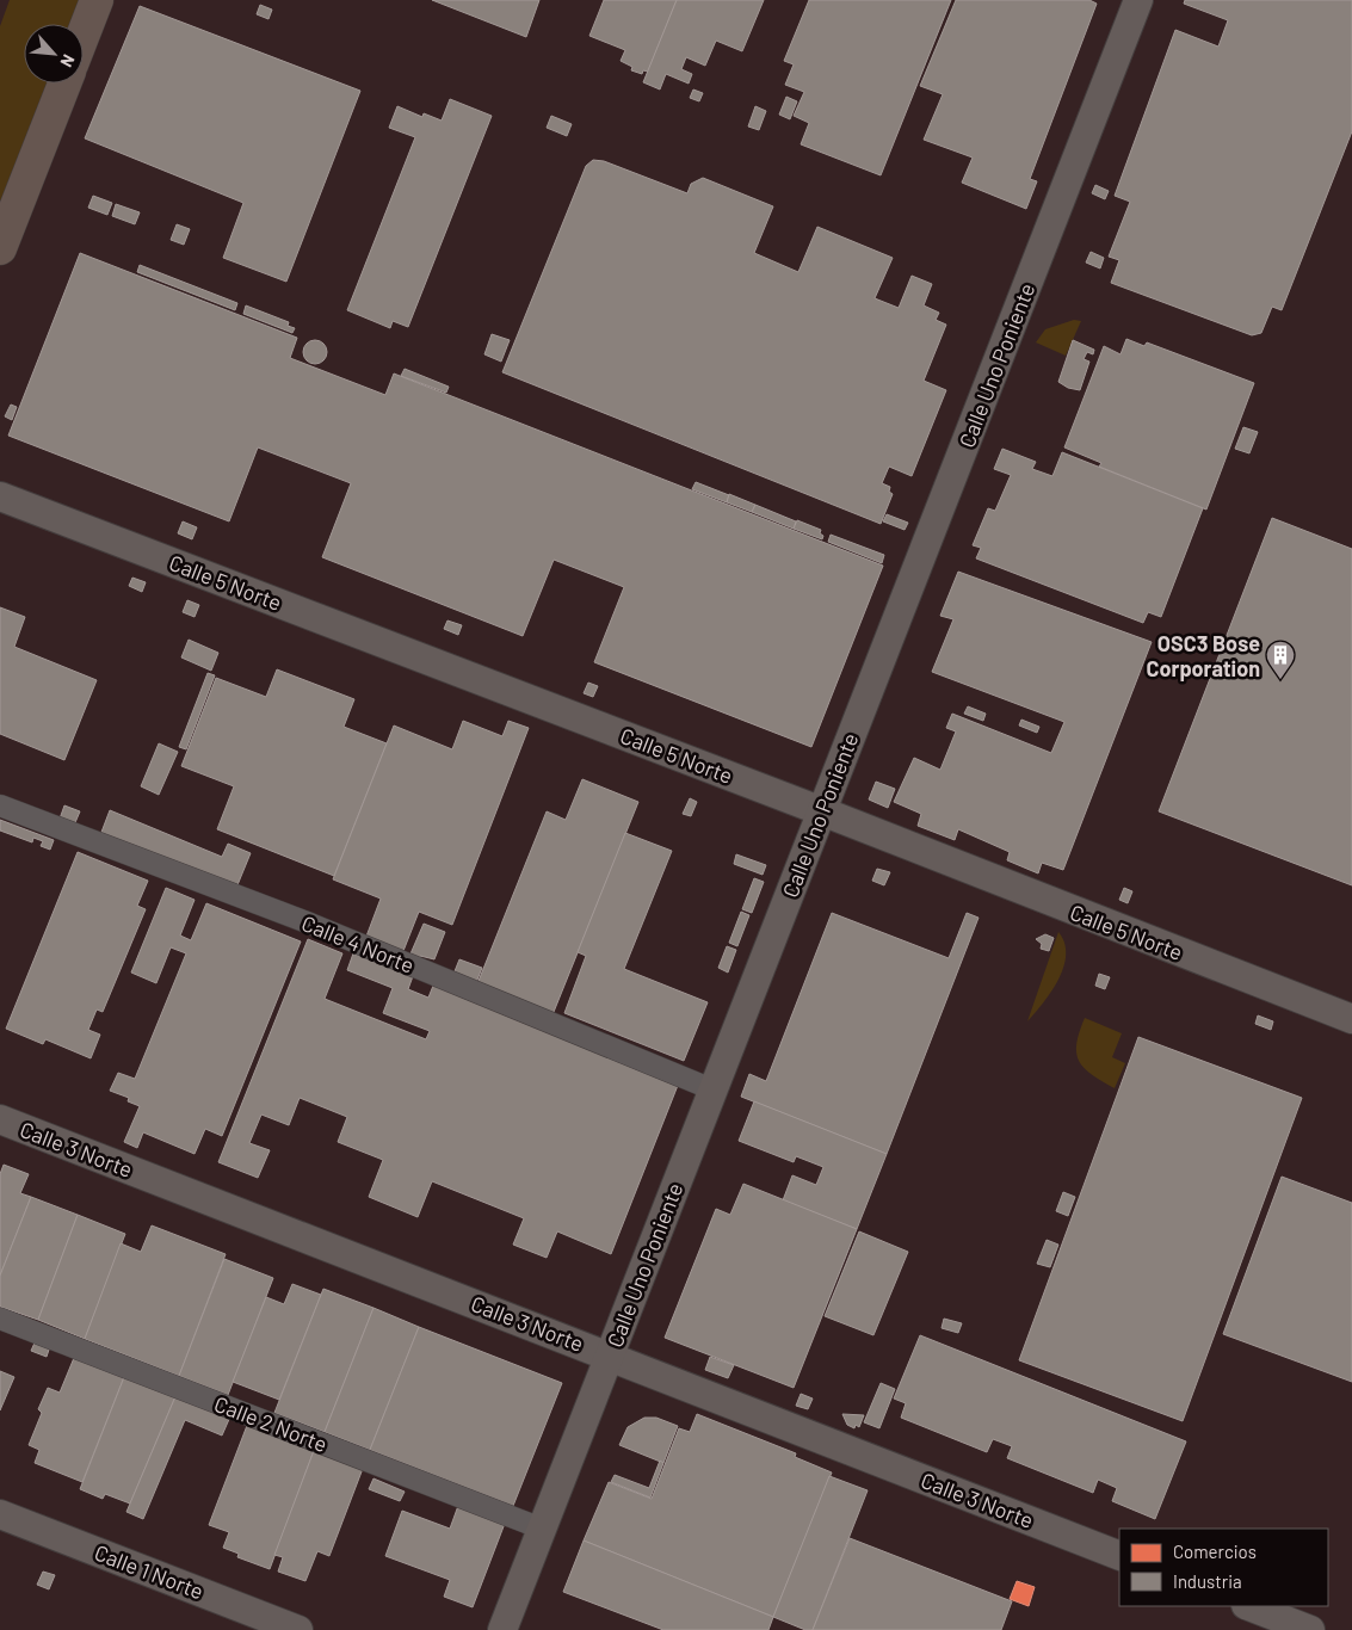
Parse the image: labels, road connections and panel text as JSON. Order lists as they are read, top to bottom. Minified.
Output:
{"streets":{"street":["Calle Uno Poniente","Calle 5 Norte","Calle 4 Norte","Calle 3 Norte","Calle 2 Norte","Calle 1 Norte"]},"crossings":[["Calle Uno Poniente","Calle 5 Norte"],["Calle Uno Poniente","Calle 4 Norte"],["Calle Uno Poniente","Calle 3 Norte"],["Calle Uno Poniente","Calle 2 Norte"]],"places":{"building":["OSC3 Bose Corporation"]},"legend":["Comercios","Industria"],"north":"bottom right"}
